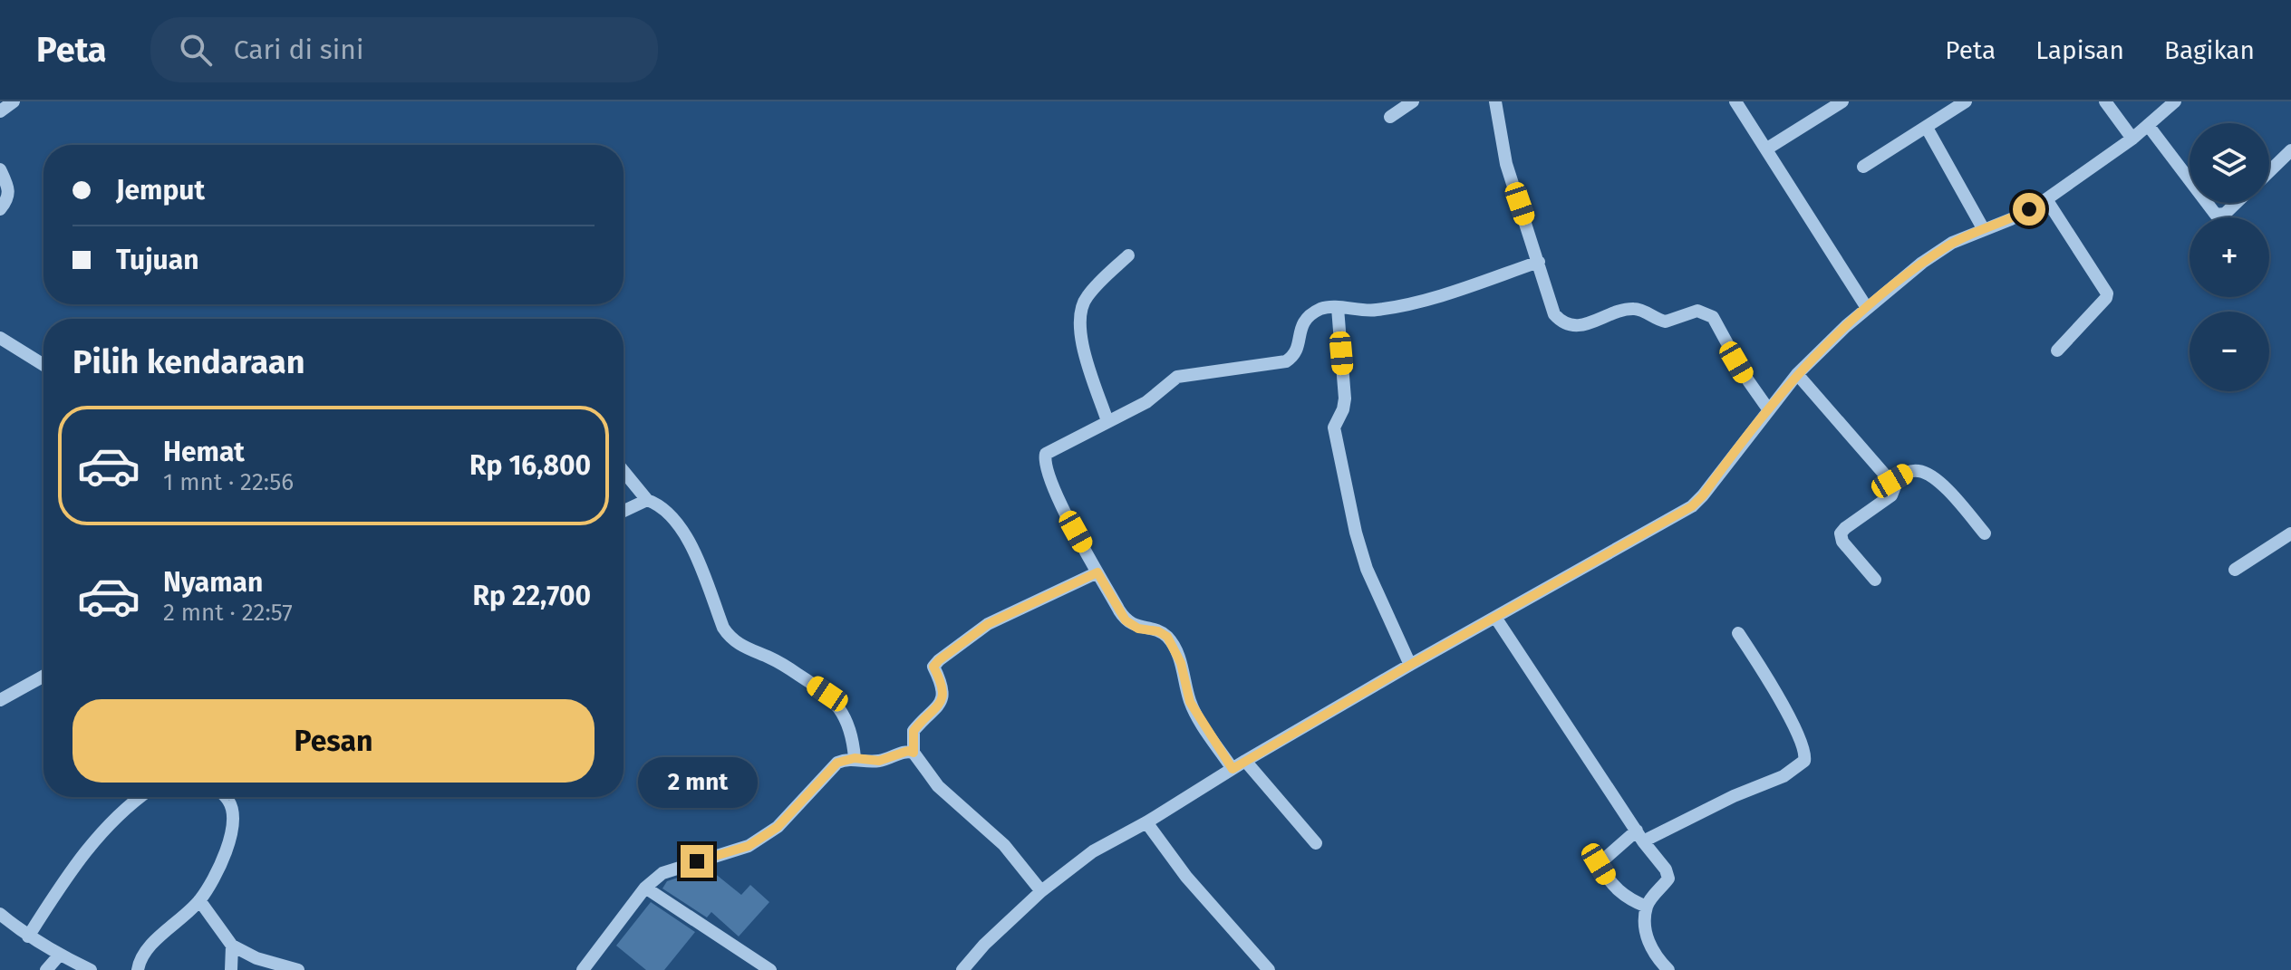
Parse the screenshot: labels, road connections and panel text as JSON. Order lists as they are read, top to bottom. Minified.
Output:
{"page":{"header":"Peta","search":"Cari di sini","nav":["Peta","Lapisan","Bagikan"],"map_buttons":["+","−"],"banner":["Jemput","Tujuan"],"heading":"Pilih kendaraan","list":[{"name":"Hemat","note":"1 mnt · 22:56","value":"Rp 16,800"},{"name":"Nyaman","note":"2 mnt · 22:57","value":"Rp 22,700"}],"buttons":"Pesan","bubble":"2 mnt"}}
